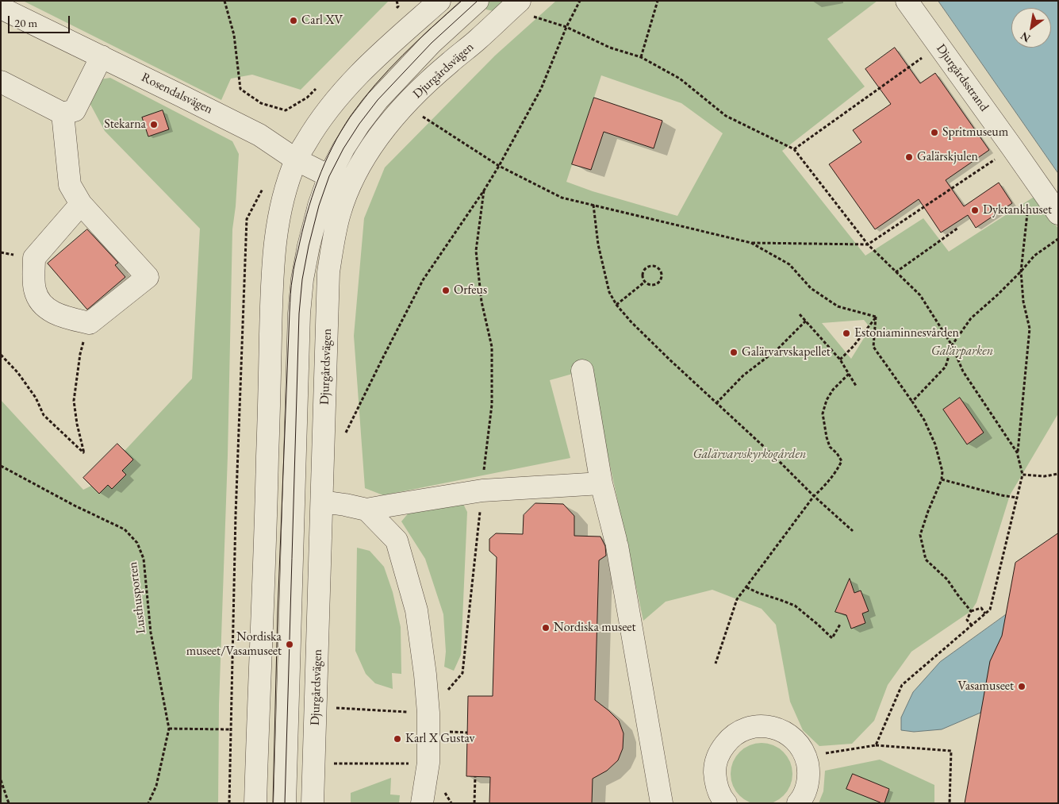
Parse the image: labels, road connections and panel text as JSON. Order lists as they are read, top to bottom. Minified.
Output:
{"streets":{"street":["Djurgårdsvägen","Djurgårdsstrand","Rosendalsvägen"],"path":["Lusthusporten"]},"crossings":[["Djurgårdsvägen","Rosendalsvägen"]],"parks":["Galärparken","Galärvarvskyrkogården"],"places":["Carl XV","Stekarna","Spritmuseum","Galärskjulen","Dyktankhuset","Orfeus","Estoniaminnesvården","Galärvarvskapellet","Nordiska museet","Nordiska museet/Vasamuseet","Vasamuseet","Karl X Gustav"],"scale_bar":"20 m","north":"bottom left"}
